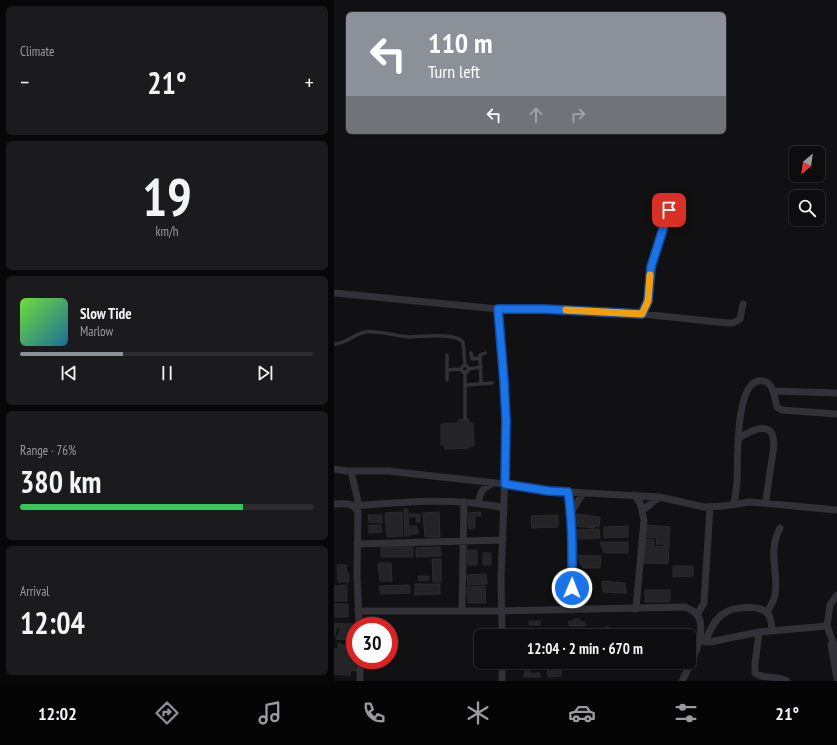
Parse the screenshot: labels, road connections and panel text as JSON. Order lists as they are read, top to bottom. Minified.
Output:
{"north":"bottom left","page":{"tile":["Climate",["19","km/h"],["Range · 76%","380 km"],["Arrival","12:04"]],"turn":["110 m","Turn left"],"heat":["−","21°","+"],"song":["Slow Tide","Marlow"],"limit":"30","trip":"12:04 · 2 min · 670 m","tabs":["12:02","21°"]}}
